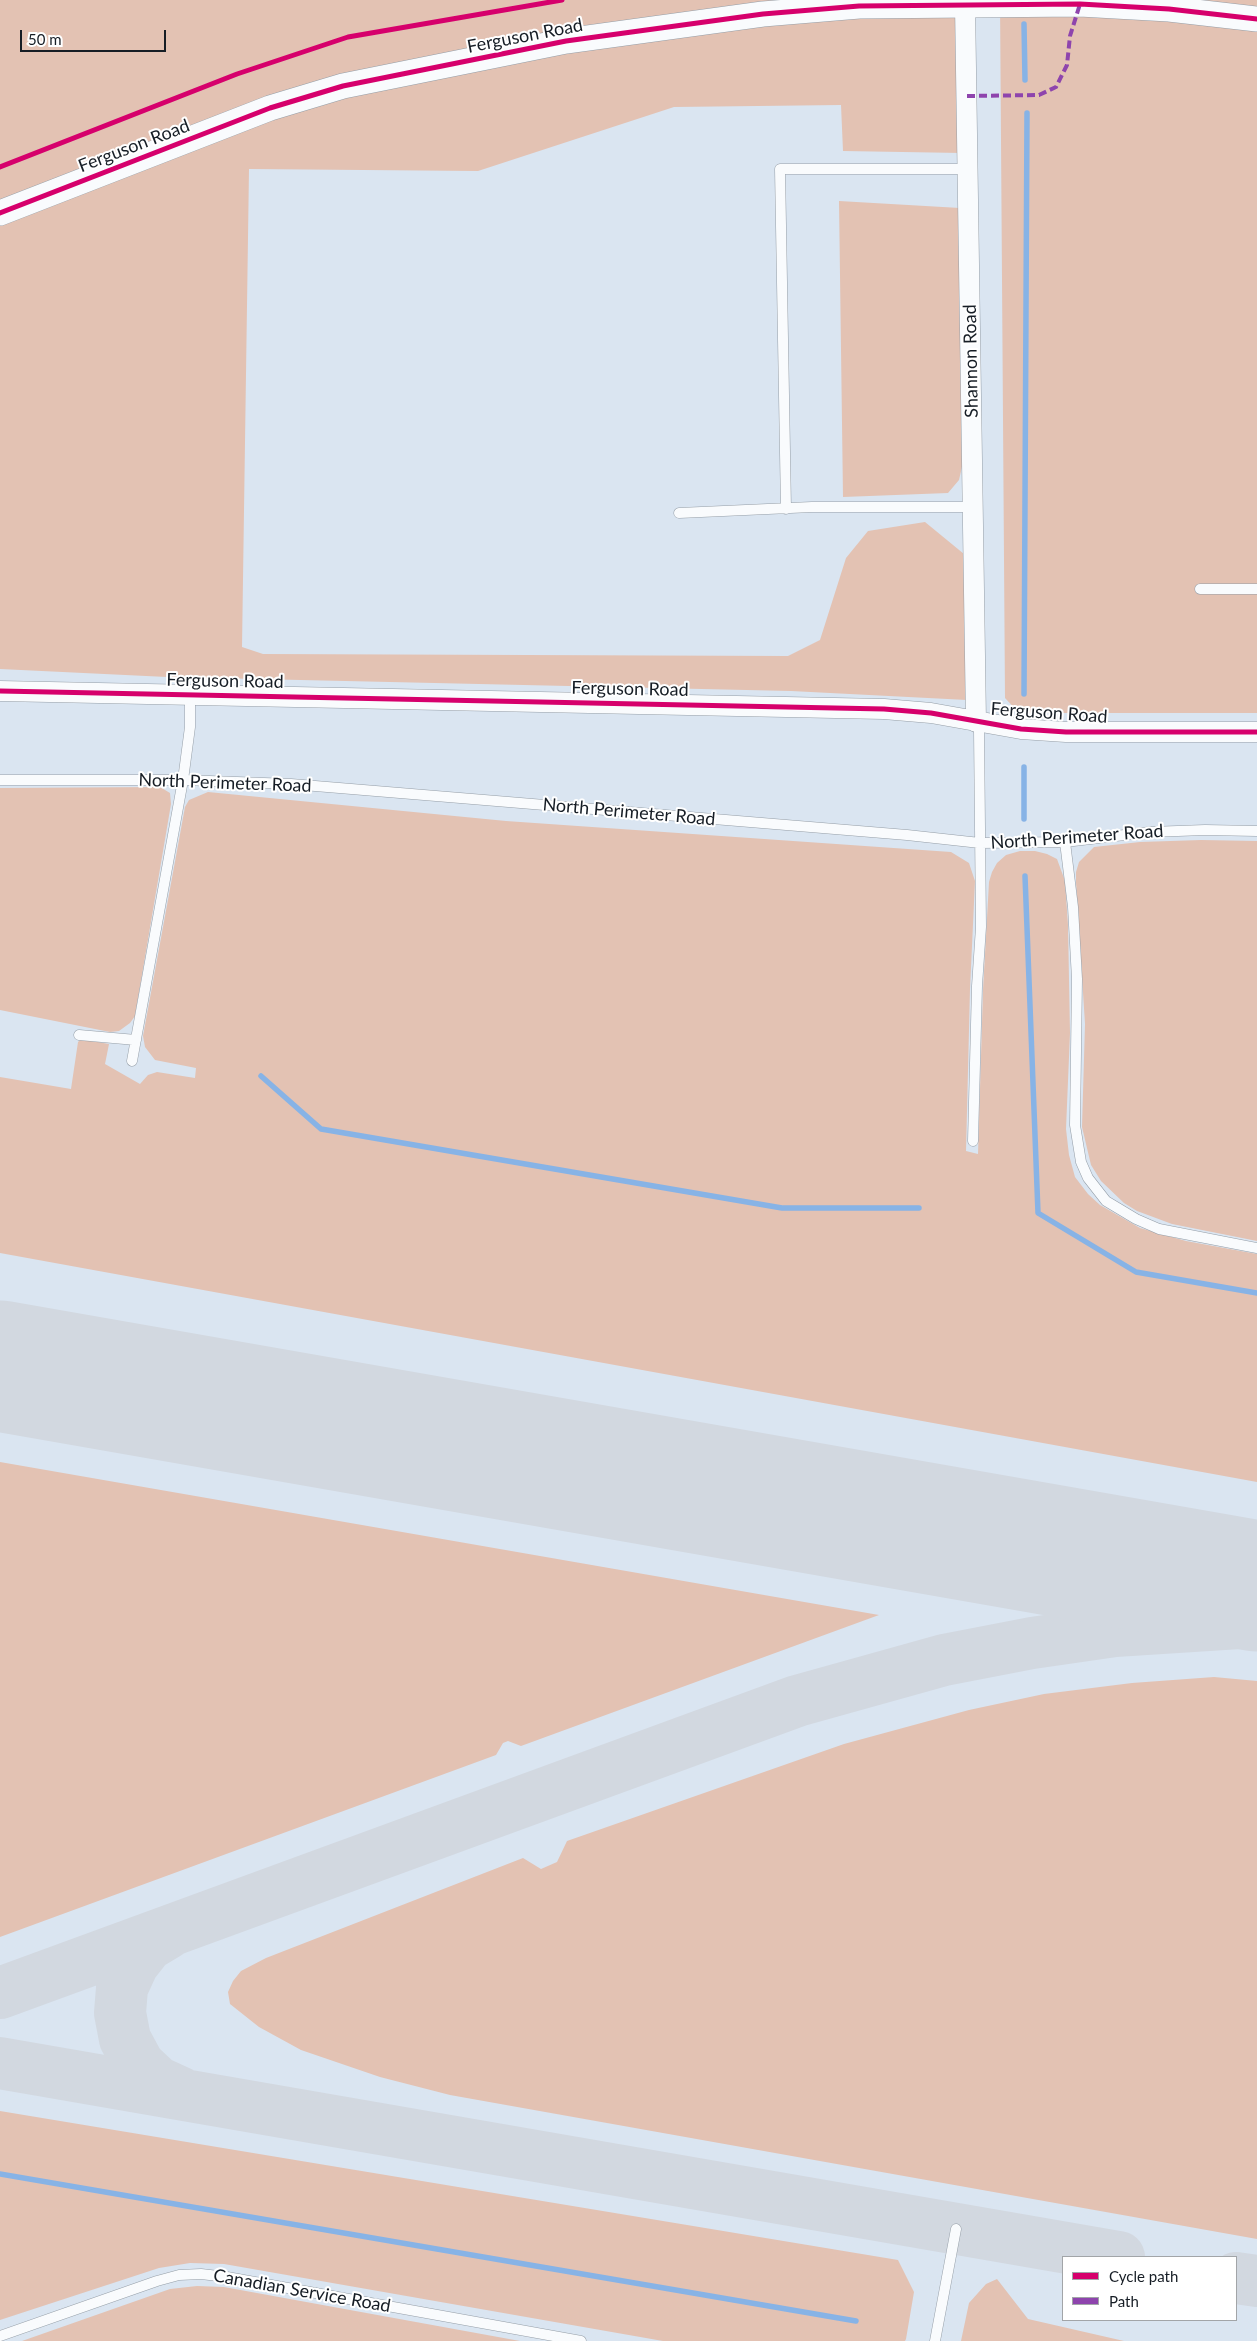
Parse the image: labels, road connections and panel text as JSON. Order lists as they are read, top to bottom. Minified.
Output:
{"streets":{"street":["Ferguson Road","Shannon Road"],"lane":["North Perimeter Road","Canadian Service Road"]},"crossings":[["Ferguson Road","Shannon Road"]],"legend":["Cycle path","Path"],"scale_bar":"50 m"}
